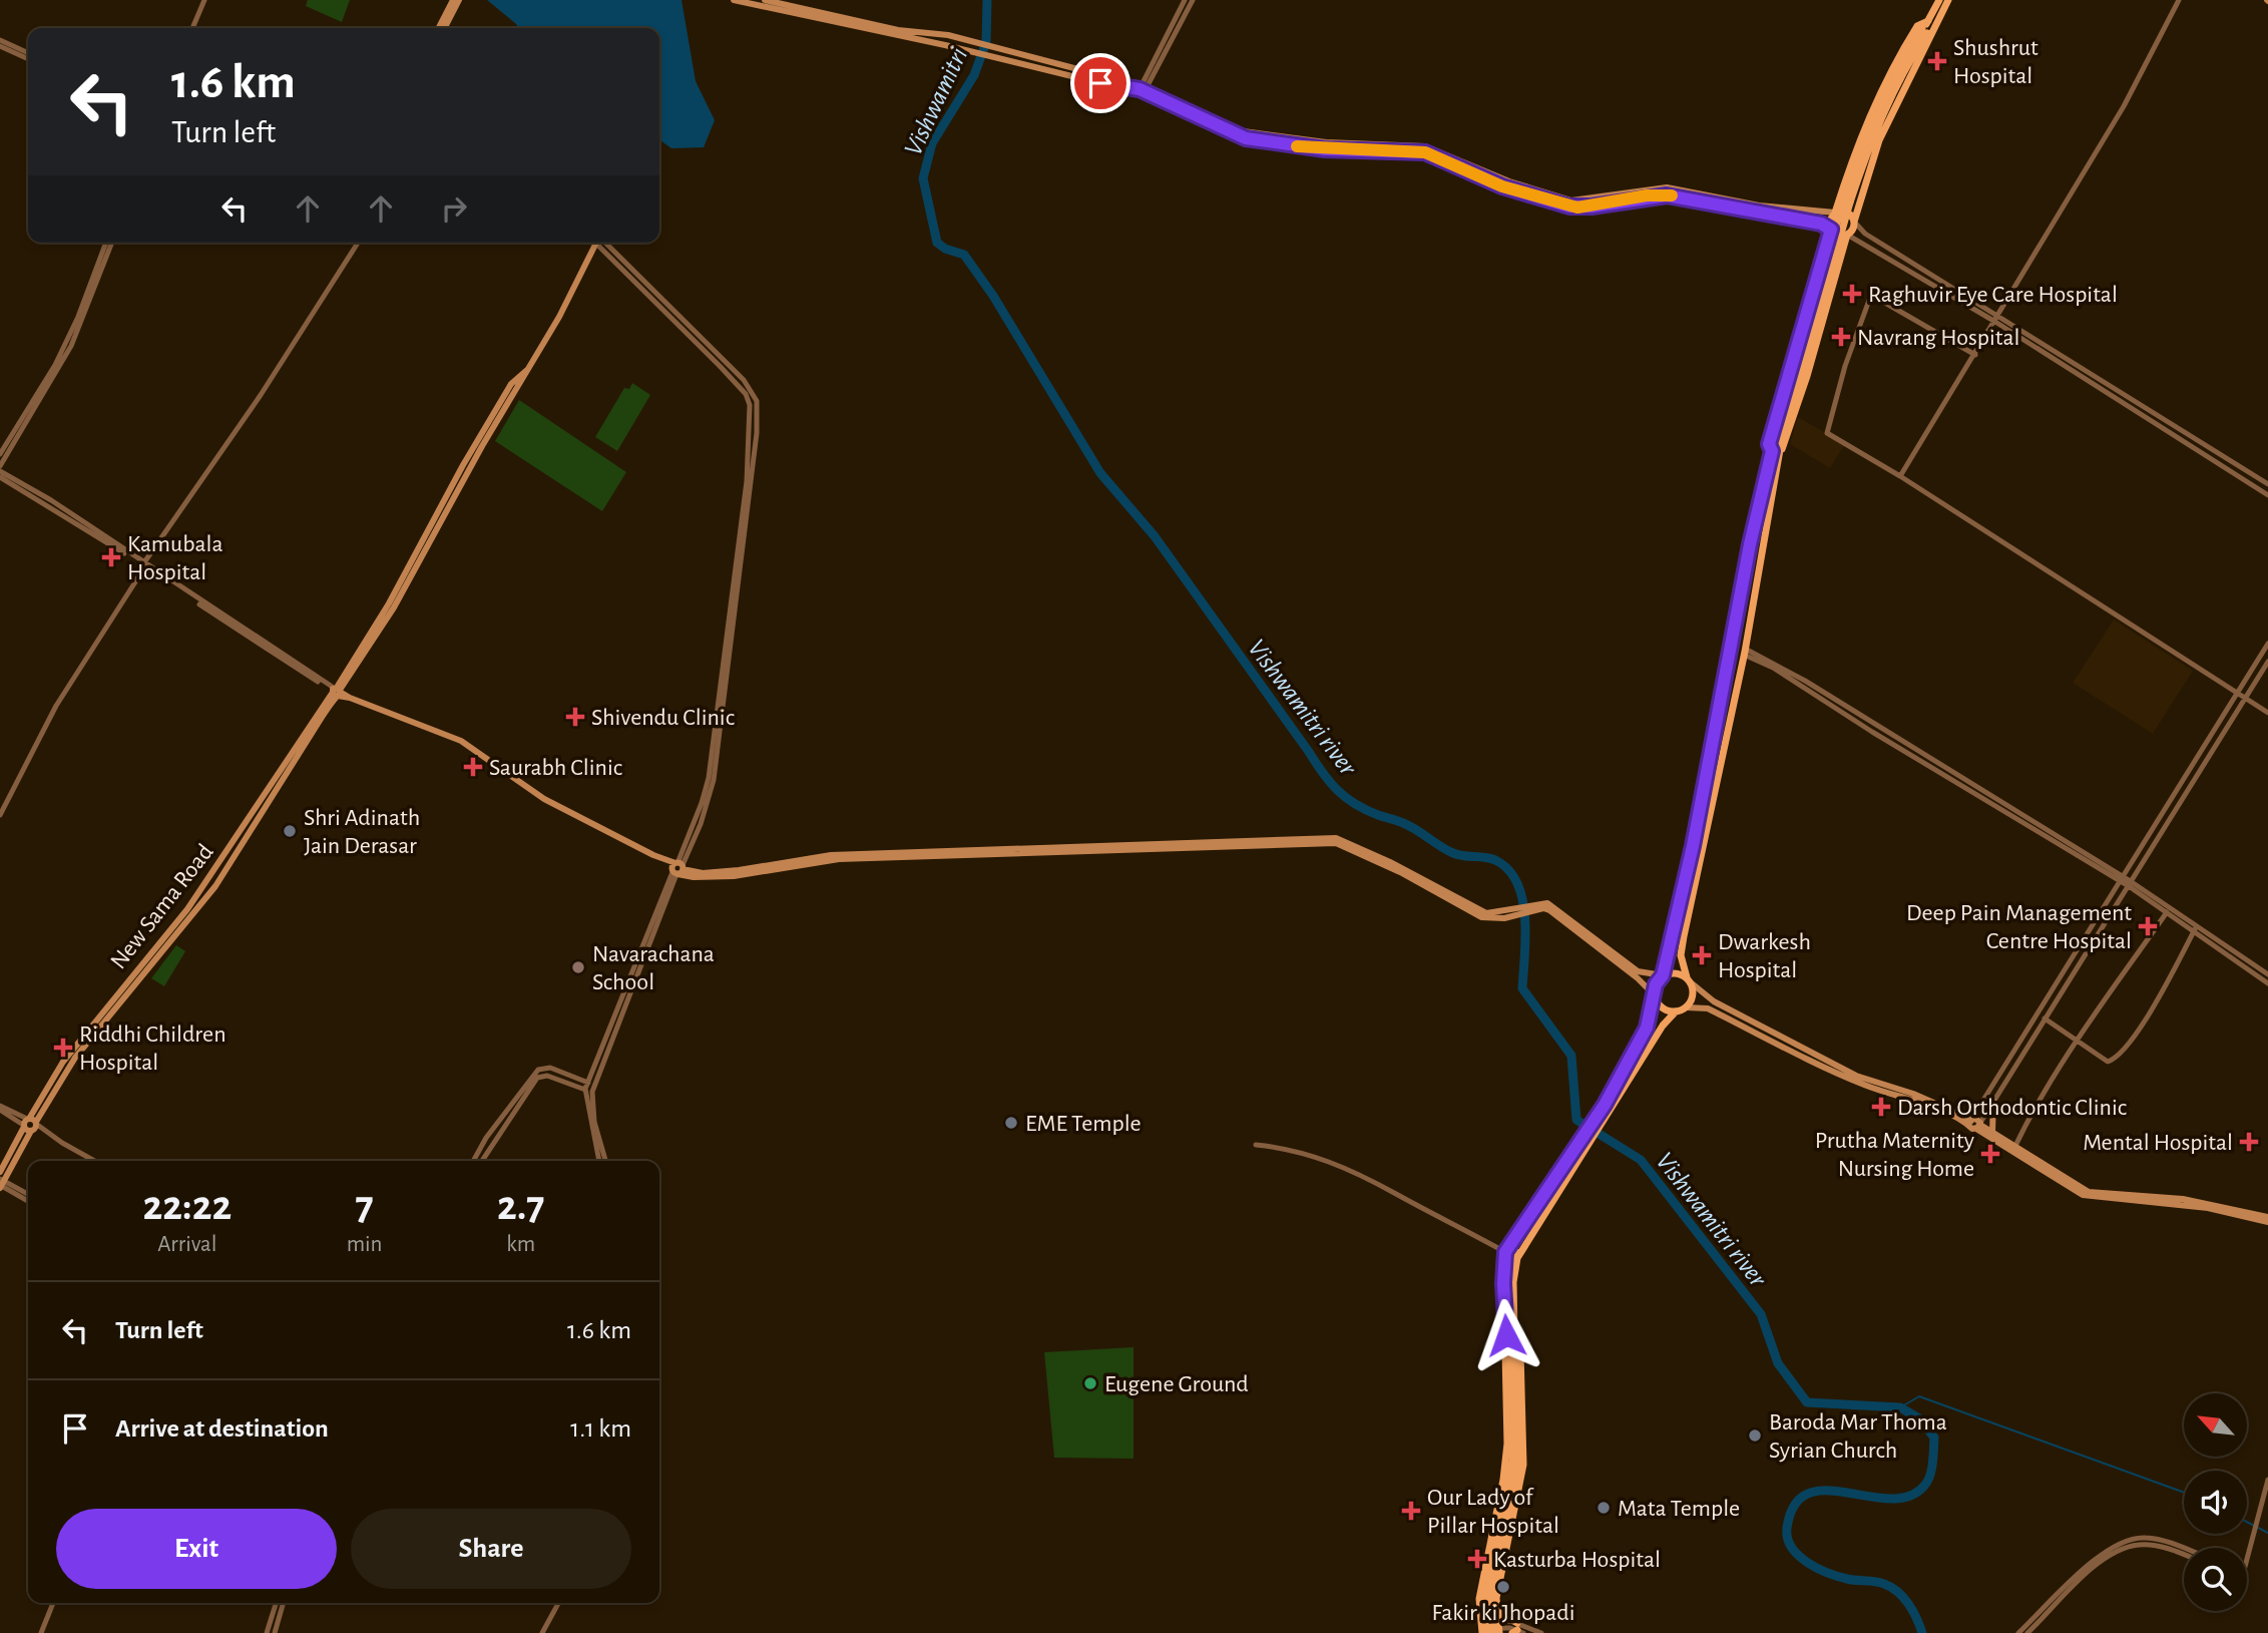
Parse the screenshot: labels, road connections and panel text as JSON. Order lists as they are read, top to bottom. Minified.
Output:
{"streets":{"main road":["New Sama Road"]},"water":["Vishwamitri","Vishwamitri river"],"places":{"health":["Shushrut Hospital","Raghuvir Eye Care Hospital","Navrang Hospital","Kamubala Hospital","Shivendu Clinic","Saurabh Clinic","Deep Pain Management Centre Hospital","Dwarkesh Hospital","Riddhi Children Hospital","Darsh Orthodontic Clinic","Mental Hospital","Prutha Maternity Nursing Home","Our Lady of Pillar Hospital","Kasturba Hospital"],"other":["Shri Adinath Jain Derasar","Navarachana School","EME Temple","Eugene Ground","Baroda Mar Thoma Syrian Church","Mata Temple","Fakir ki Jhopadi"]},"north":"top left","page":{"turn":["1.6 km","Turn left"],"eta":["22:22","Arrival","7","min","2.7","km"],"list":[{"name":"Turn left","value":"1.6 km"},{"name":"Arrive at destination","value":"1.1 km"}],"buttons":["Exit","Share"]}}
